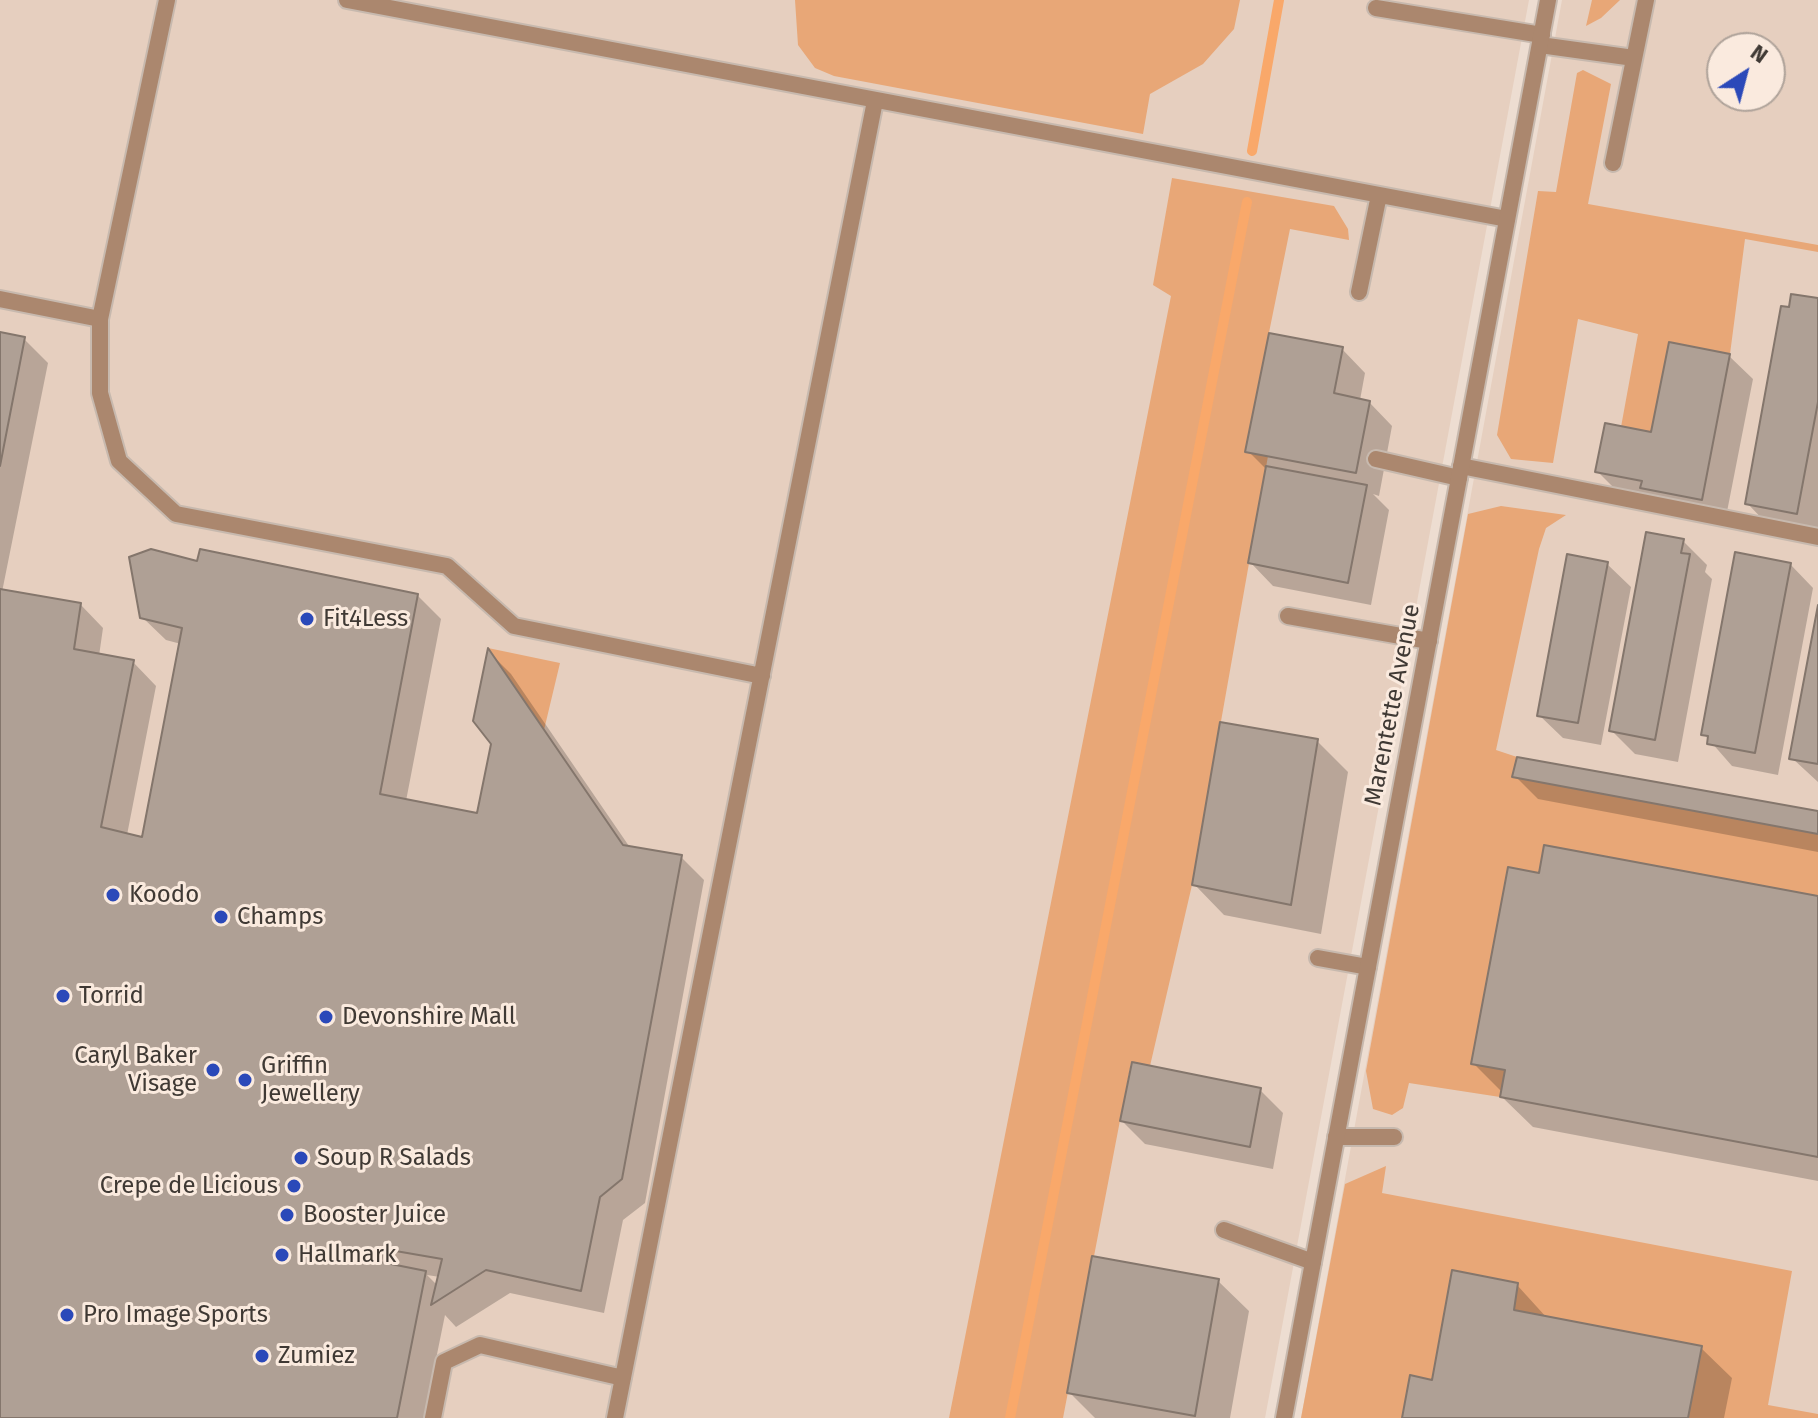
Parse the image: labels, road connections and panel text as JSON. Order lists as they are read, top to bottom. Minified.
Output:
{"streets":{"street":["Marentette Avenue"]},"places":["Fit4Less","Koodo","Champs","Torrid","Devonshire Mall","Caryl Baker Visage","Griffin Jewellery","Soup R Salads","Crepe de Licious","Booster Juice","Hallmark","Pro Image Sports","Zumiez"],"north":"top right"}
